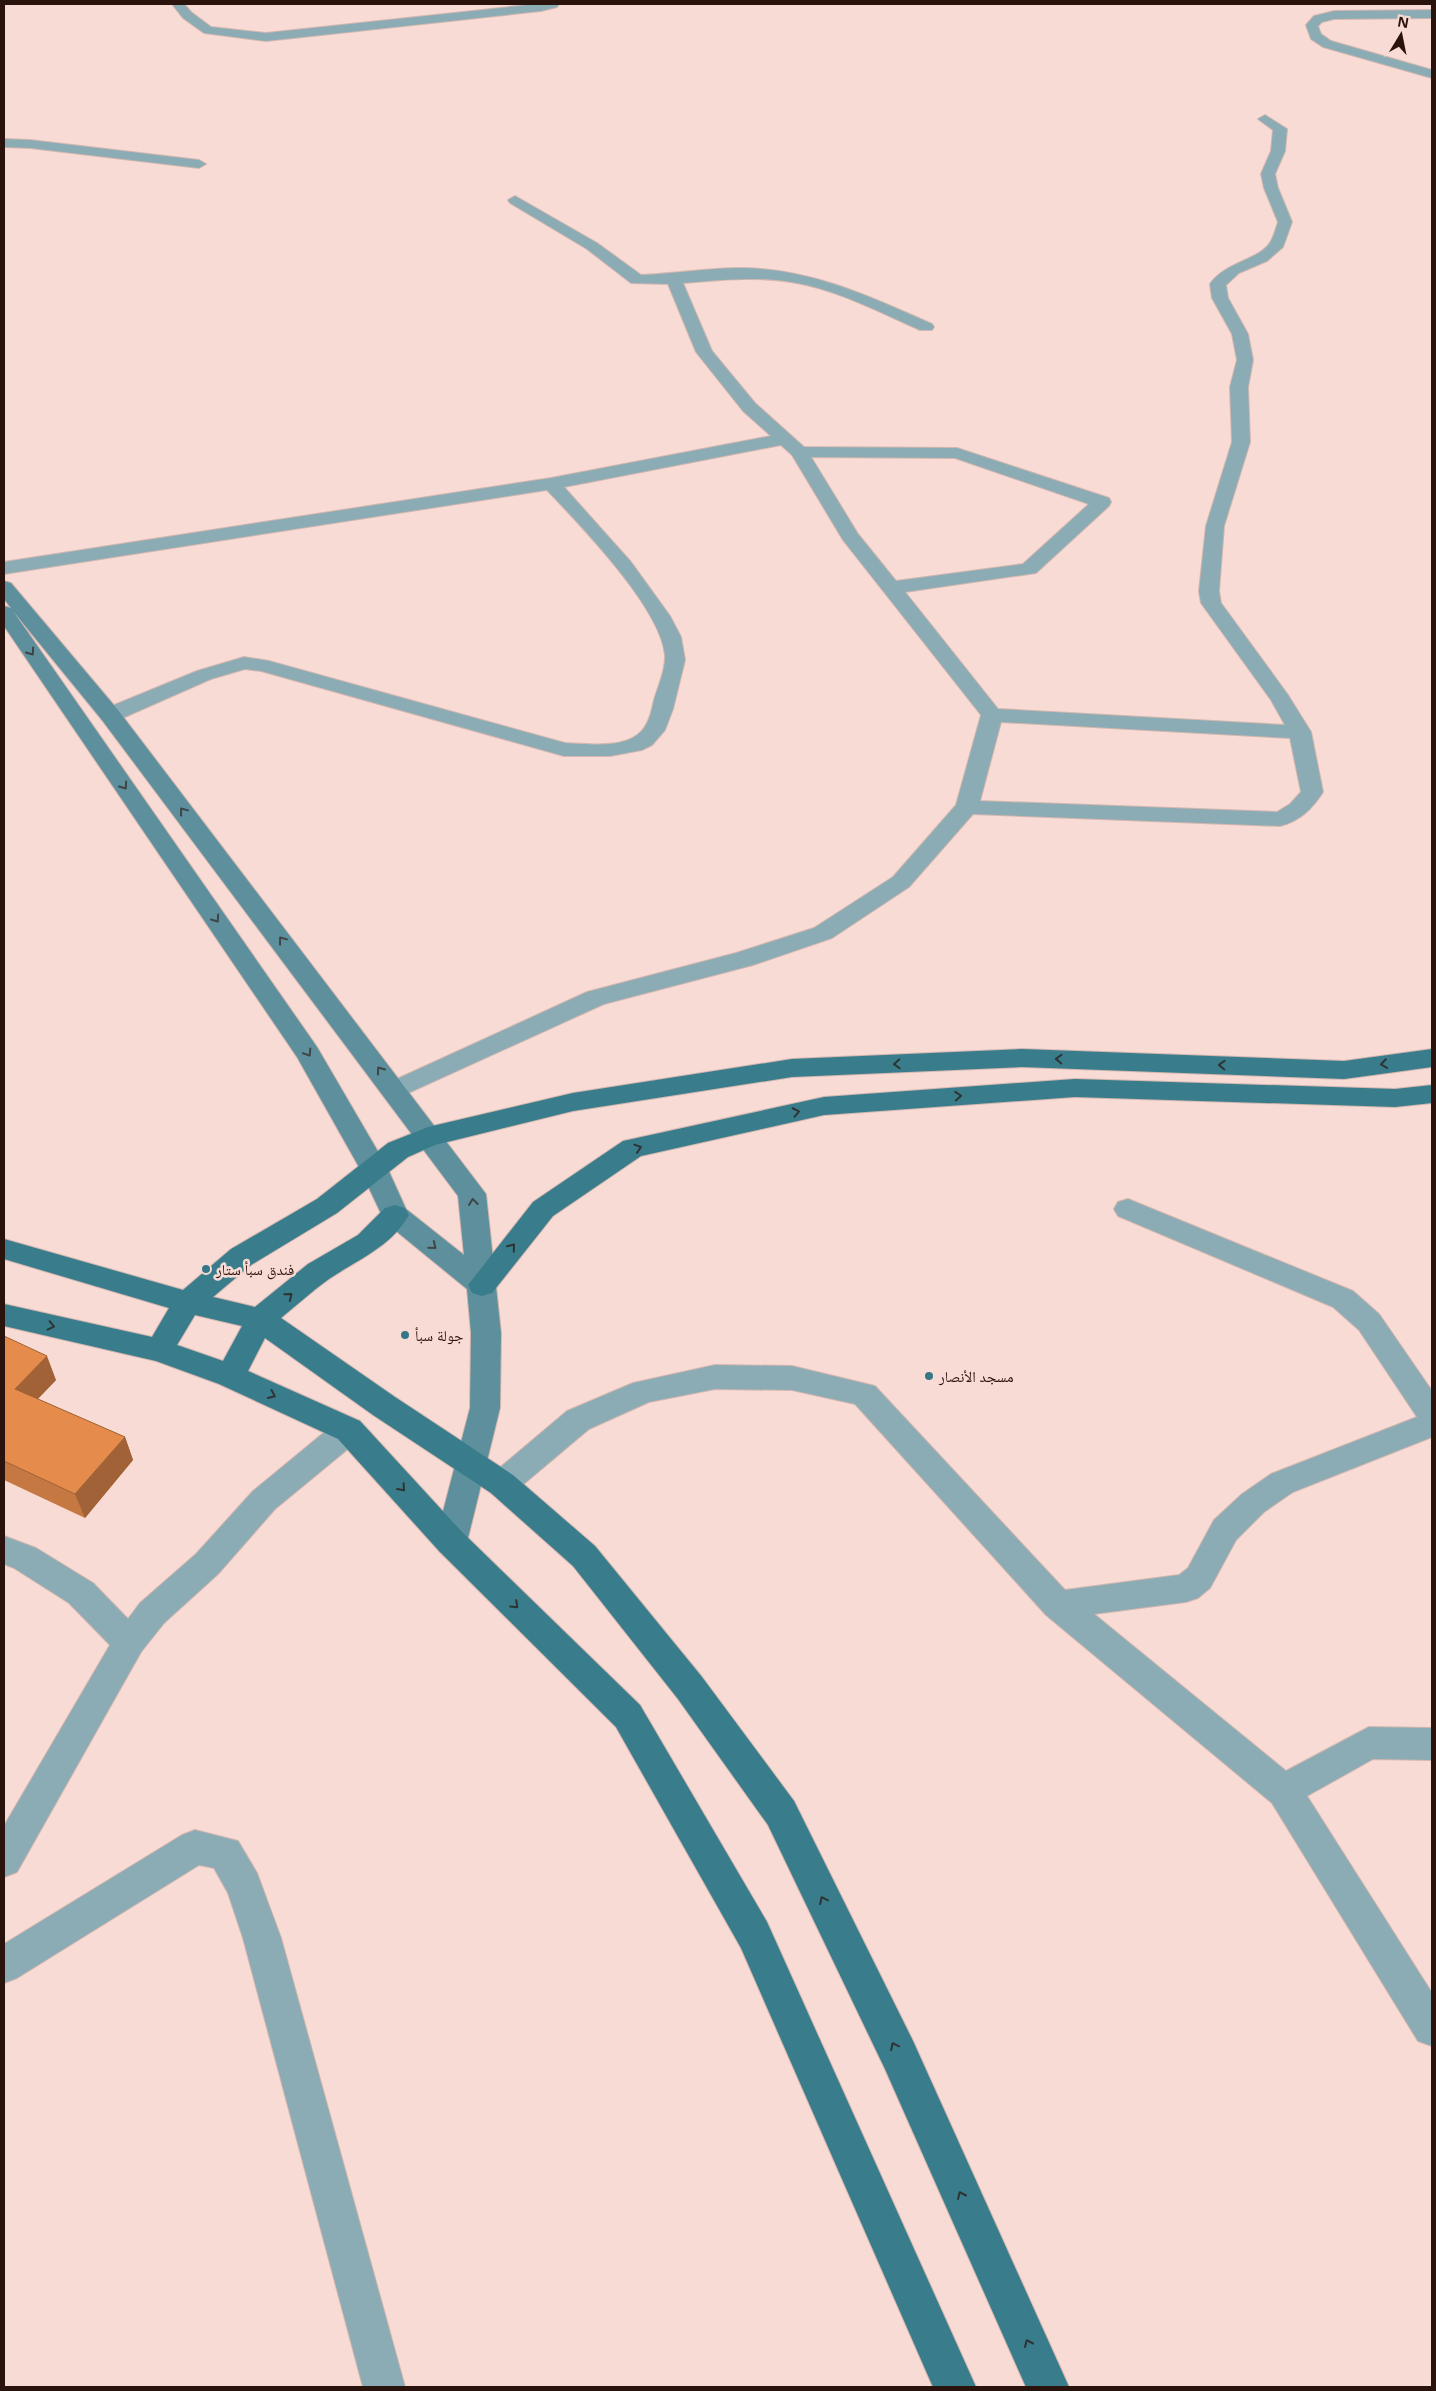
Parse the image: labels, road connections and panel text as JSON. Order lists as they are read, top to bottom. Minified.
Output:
{"places":["فندق سبأ ستار","جولة سبأ","مسجد الأنصار"],"north":"top"}
